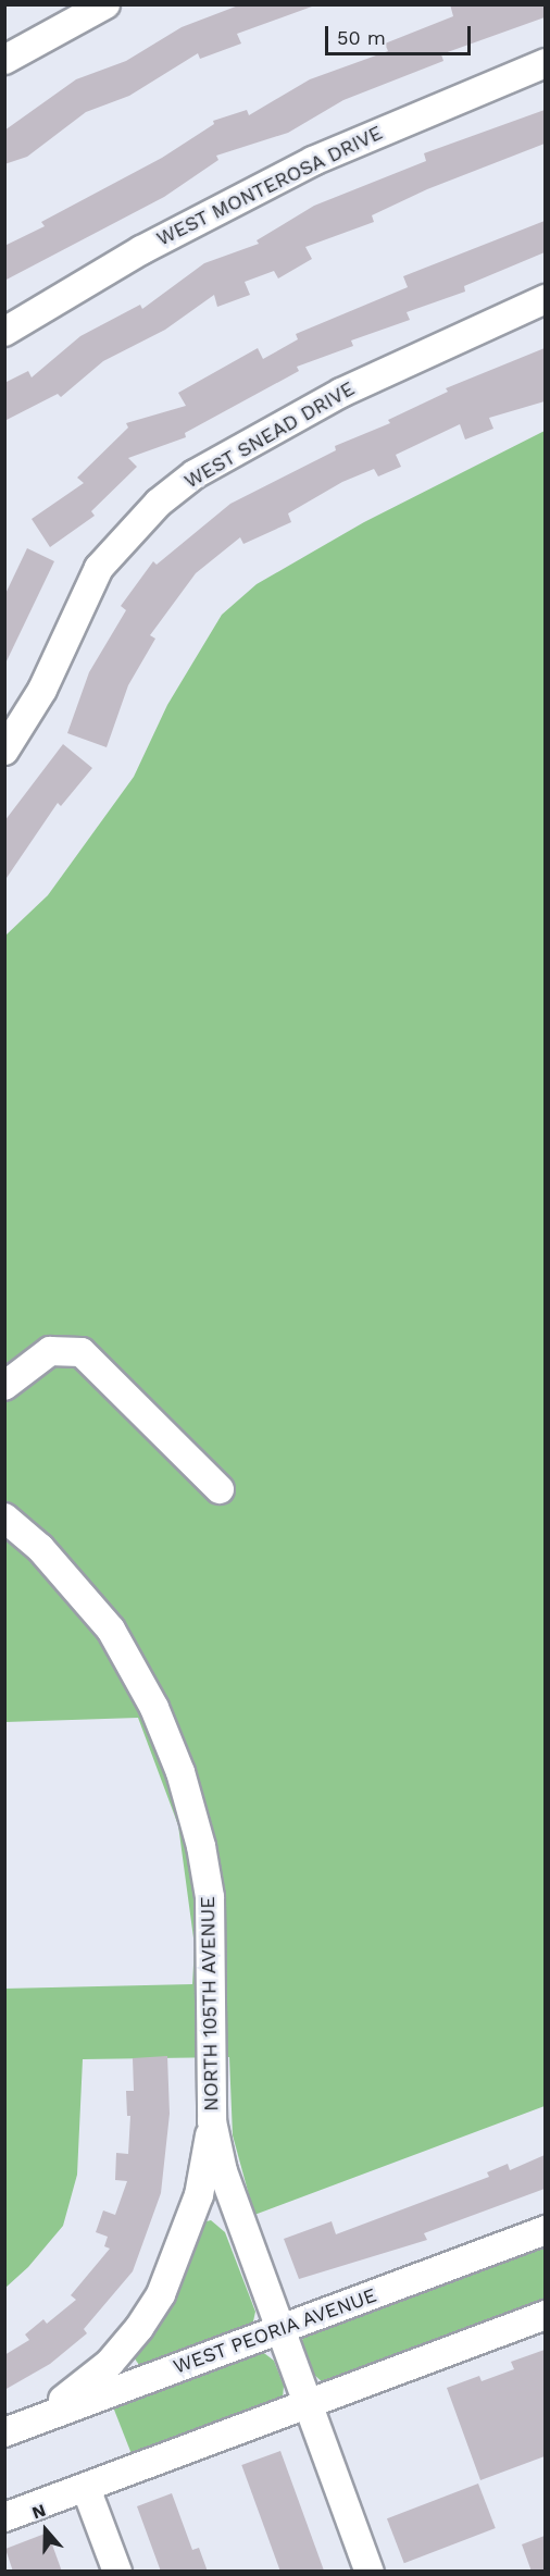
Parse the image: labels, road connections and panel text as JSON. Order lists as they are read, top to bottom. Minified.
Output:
{"streets":{"street":["WEST MONTEROSA DRIVE","WEST SNEAD DRIVE","NORTH 105TH AVENUE","WEST PEORIA AVENUE"]},"crossings":[["NORTH 105TH AVENUE","WEST PEORIA AVENUE"]],"scale_bar":"50 m","north":"top"}
